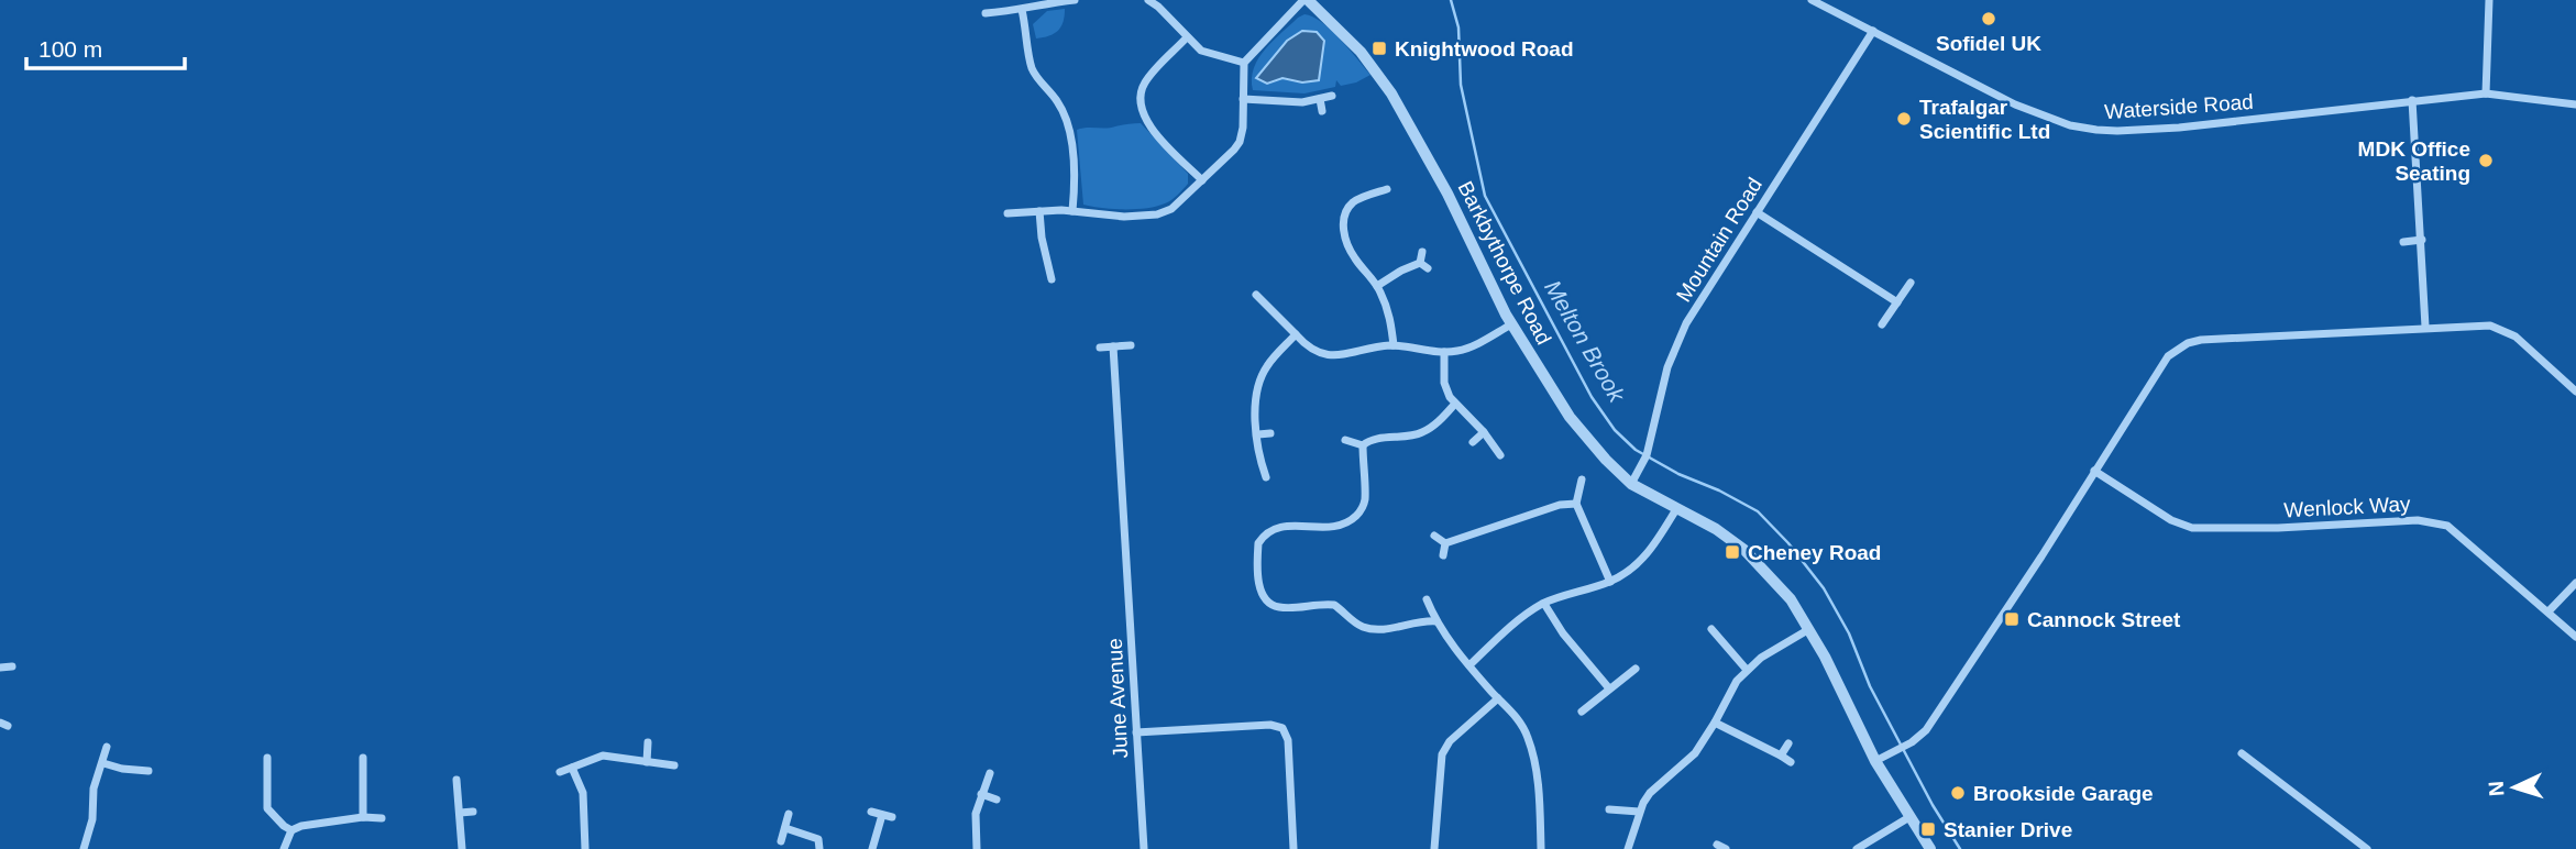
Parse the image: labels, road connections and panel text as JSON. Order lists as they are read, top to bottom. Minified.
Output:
{"streets":{"street":["Waterside Road","Mountain Road","Barkbythorpe Road","Wenlock Way","June Avenue"]},"crossings":[["Waterside Road","Mountain Road"],["Mountain Road","Barkbythorpe Road"]],"water":["Melton Brook"],"places":{"other":["Sofidel UK","Trafalgar Scientific Ltd","MDK Office Seating","Brookside Garage"],"transit":["Knightwood Road","Cheney Road","Cannock Street","Stanier Drive"]},"scale_bar":"100 m","north":"left"}
